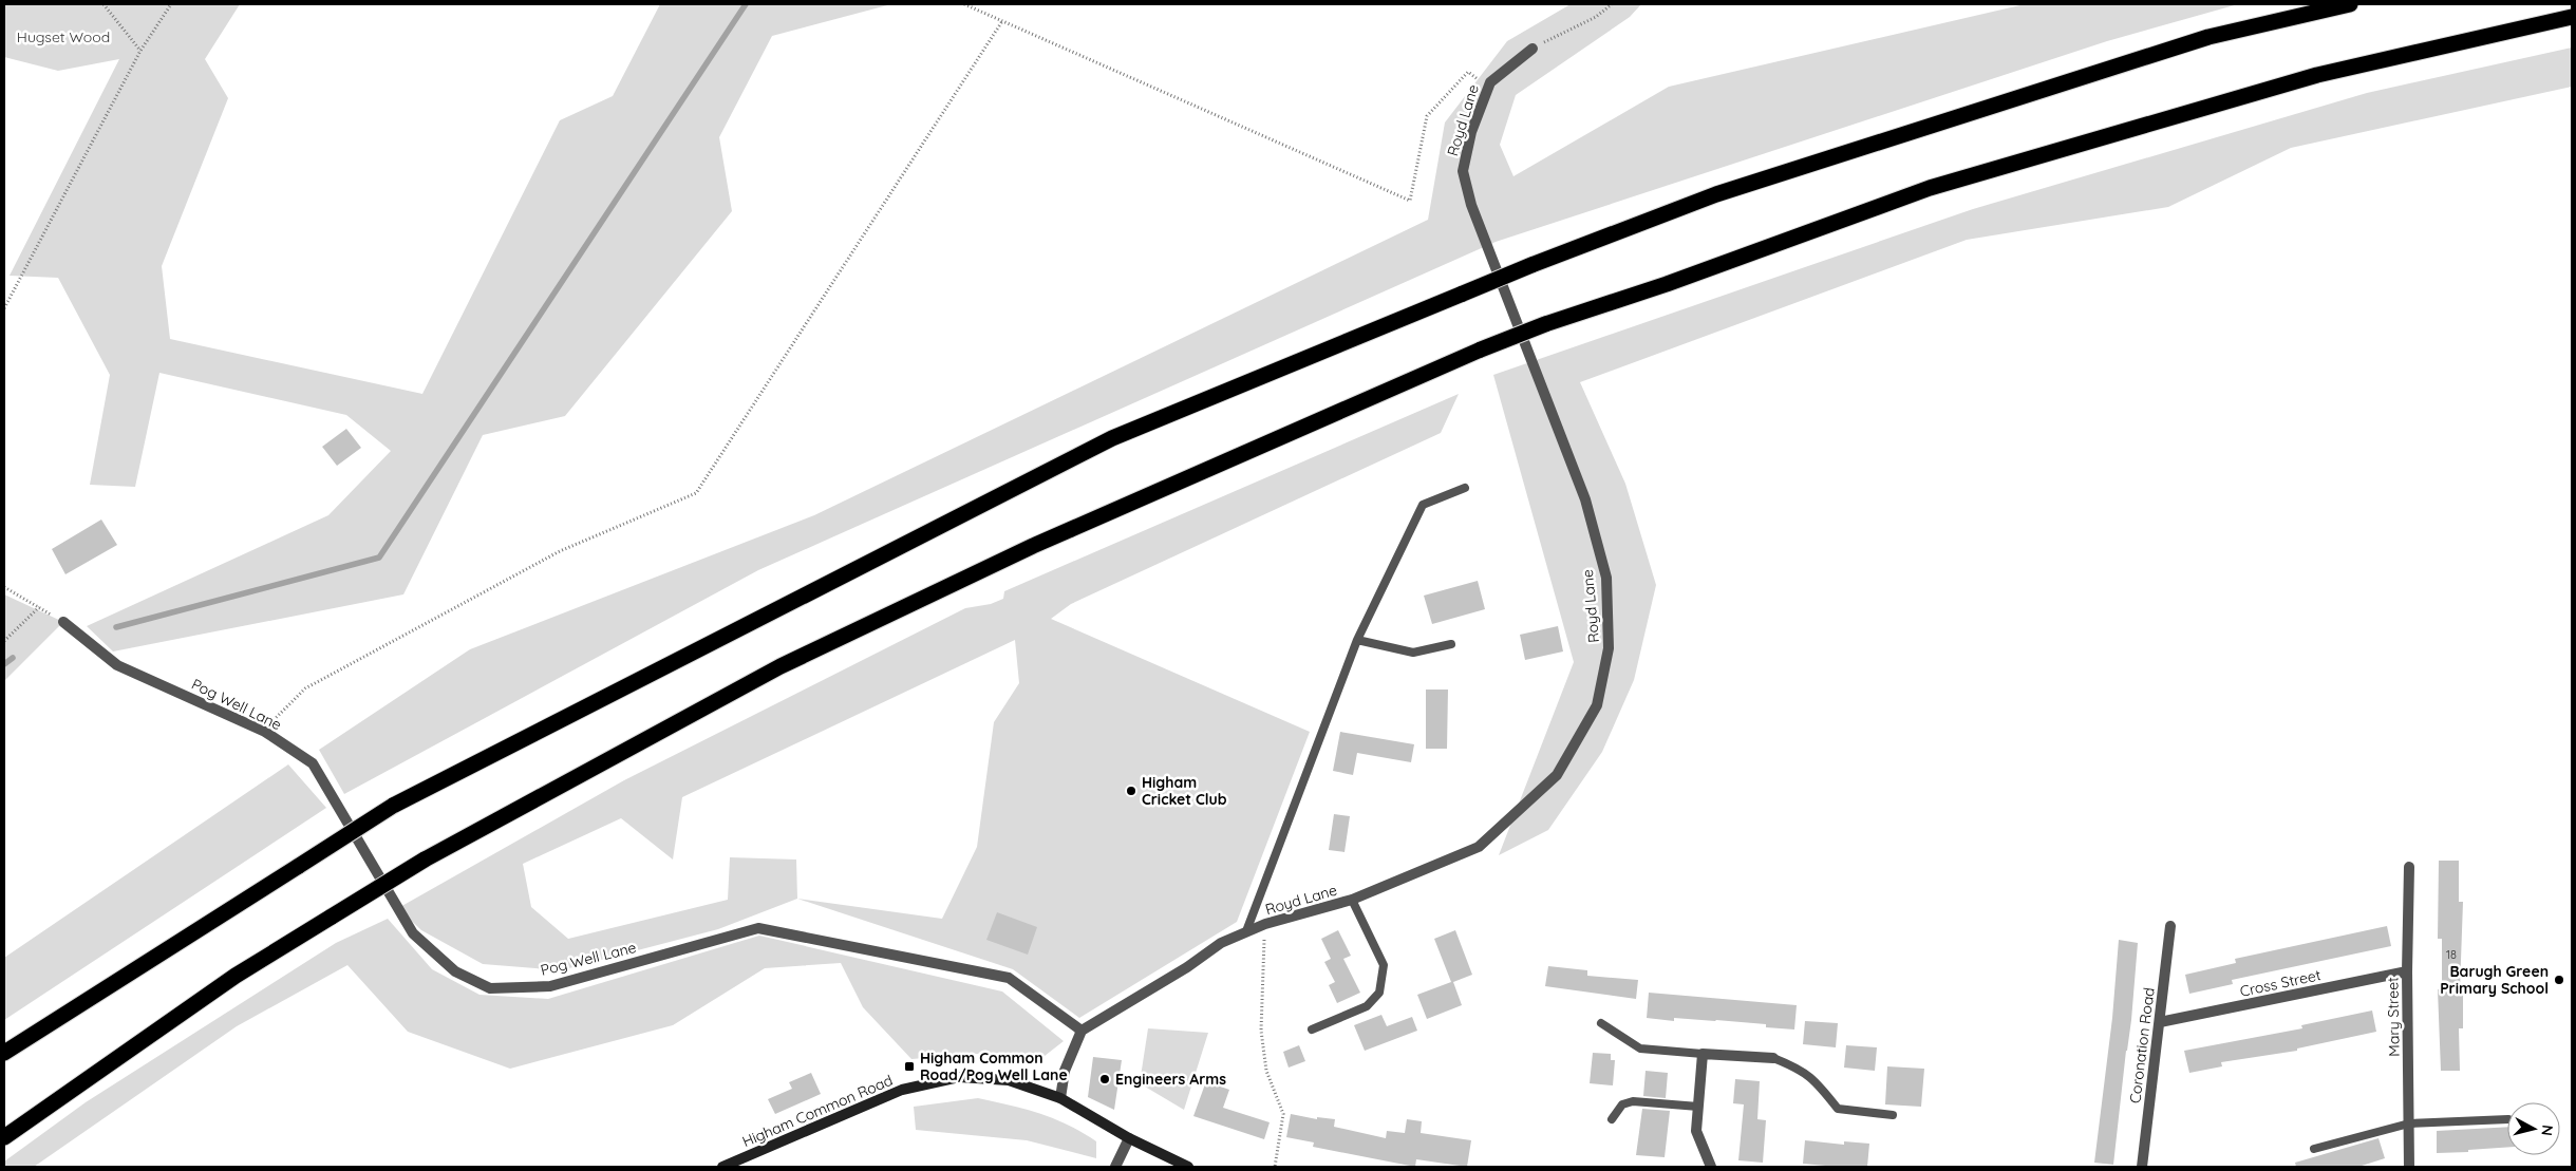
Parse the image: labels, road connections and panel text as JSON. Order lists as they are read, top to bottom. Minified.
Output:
{"streets":{"street":["Royd Lane","Pog Well Lane","Cross Street","Mary Street","Coronation Road","Higham Common Road"]},"crossings":[["Royd Lane","Pog Well Lane"],["Cross Street","Mary Street"],["Cross Street","Coronation Road"]],"parks":["Hugset Wood"],"places":{"other":["Higham Cricket Club","Barugh Green Primary School","Engineers Arms"],"transit":["Higham Common Road/Pog Well Lane"]},"house_numbers":["18"],"north":"right"}
